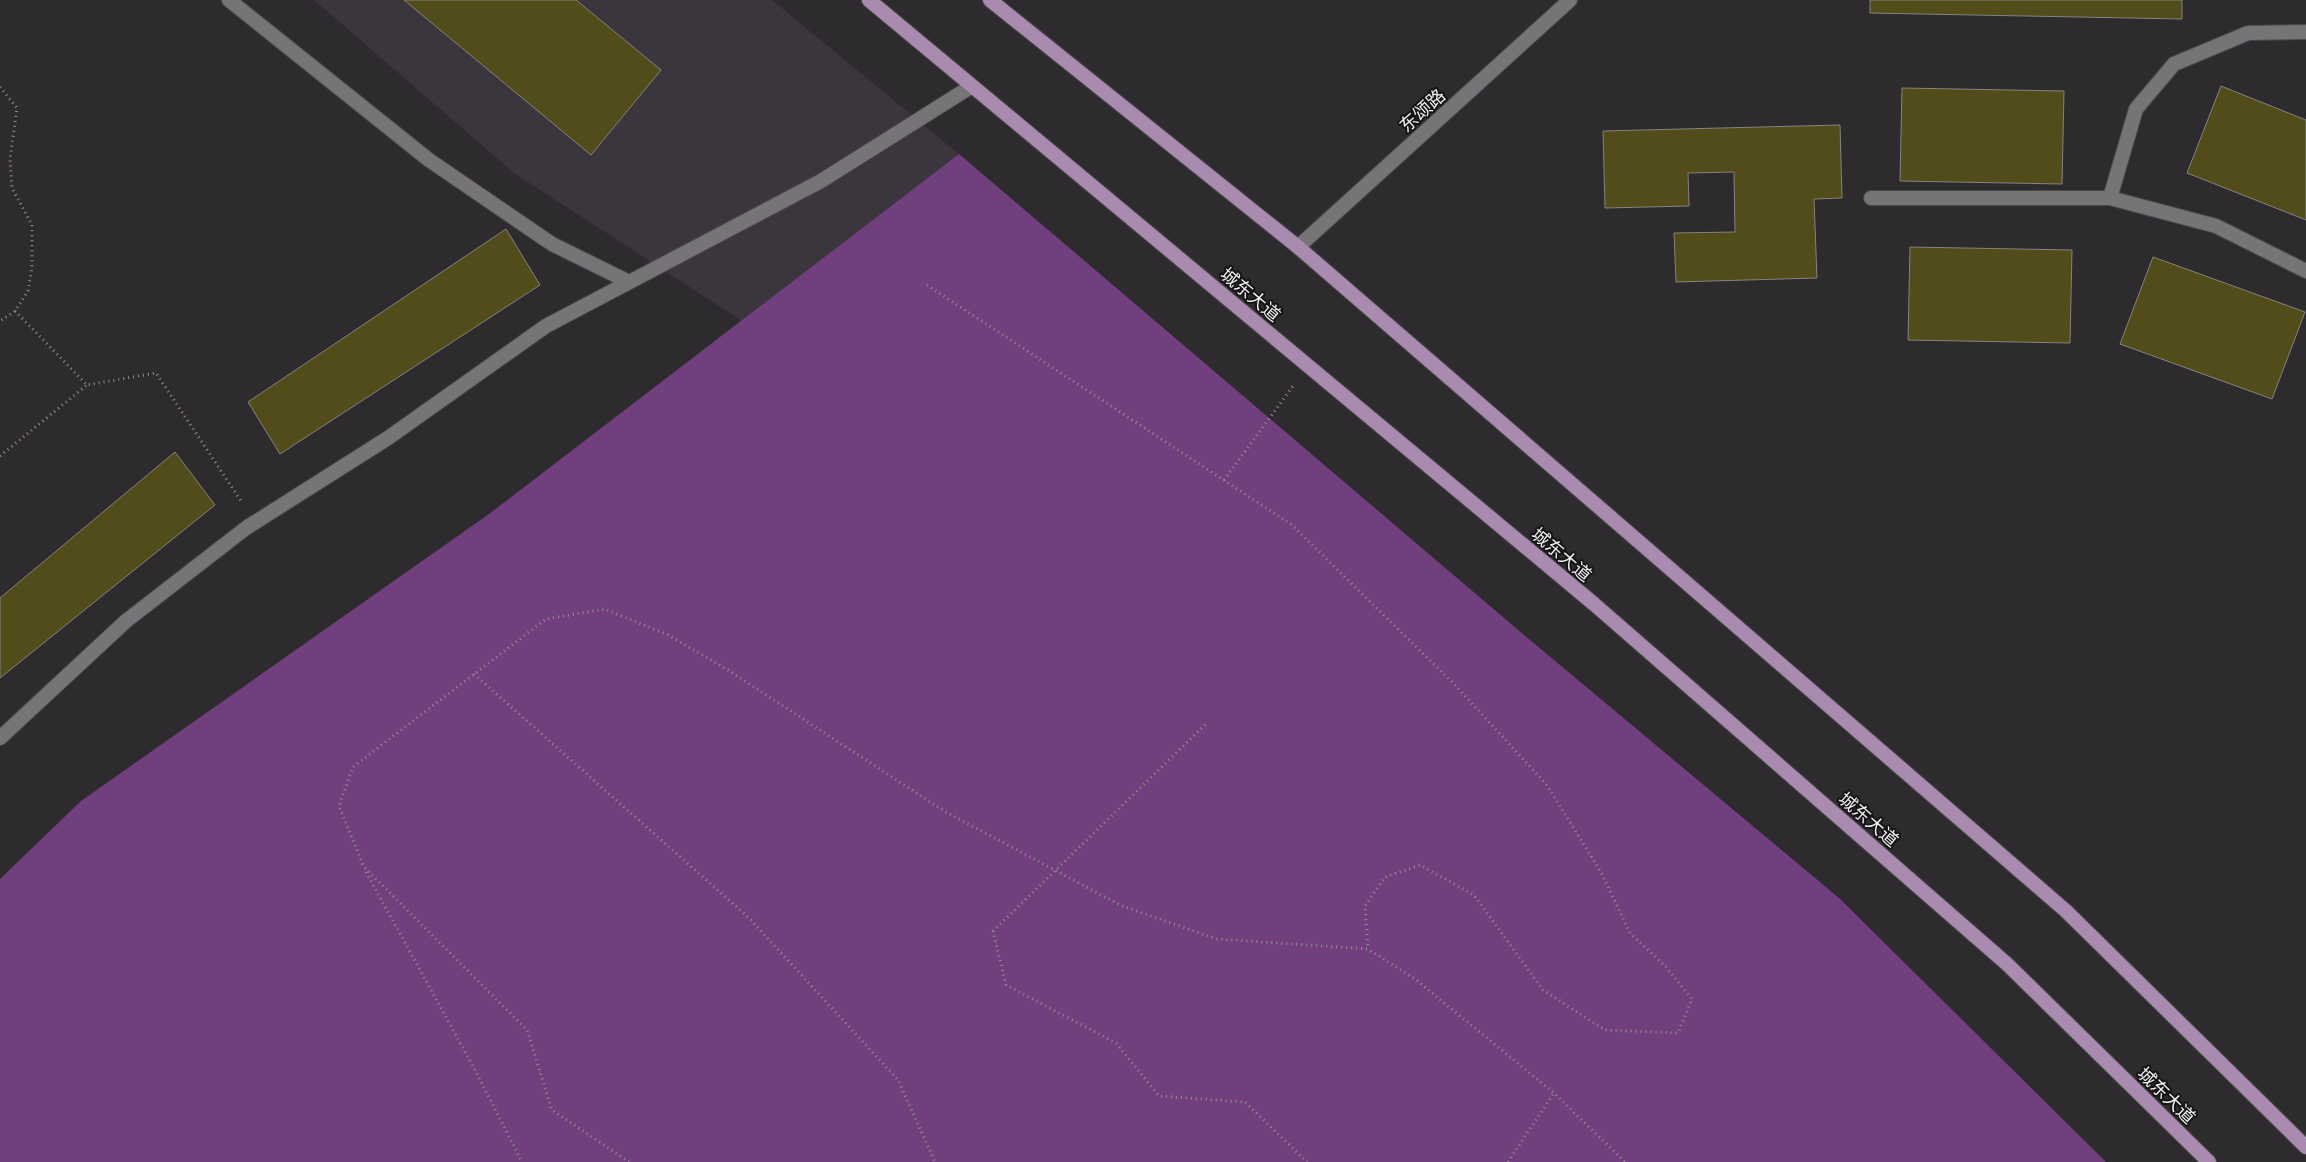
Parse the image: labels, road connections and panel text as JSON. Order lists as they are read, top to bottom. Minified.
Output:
{"streets":{"main road":["城东大道"],"street":["东颂路"]}}
